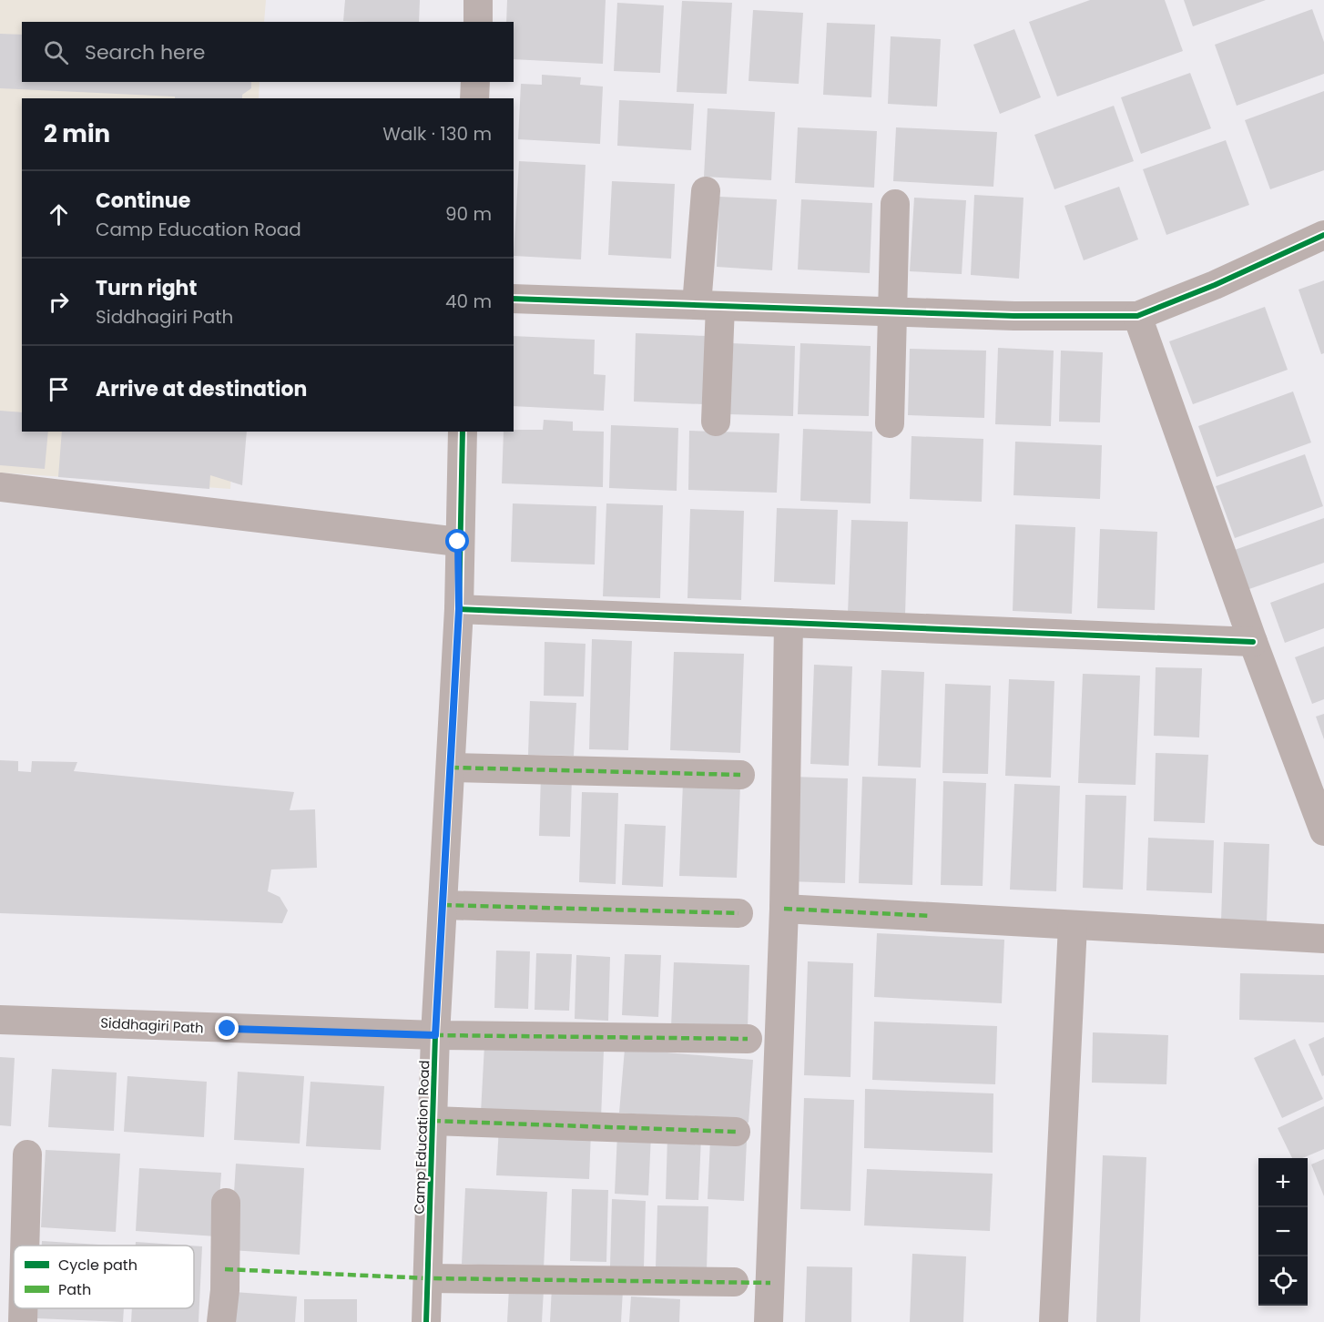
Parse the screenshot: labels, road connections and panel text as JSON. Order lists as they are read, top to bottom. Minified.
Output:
{"streets":{"street":["Siddhagiri Path","Camp Education Road"]},"crossings":[["Siddhagiri Path","Camp Education Road"]],"legend":["Cycle path","Path"],"page":{"search":"Search here","heading":["2 min","Walk · 130 m"],"list":[["Continue","Camp Education Road","90 m"],["Turn right","Siddhagiri Path","40 m"],"Arrive at destination"],"map_buttons":["+","−"]}}
